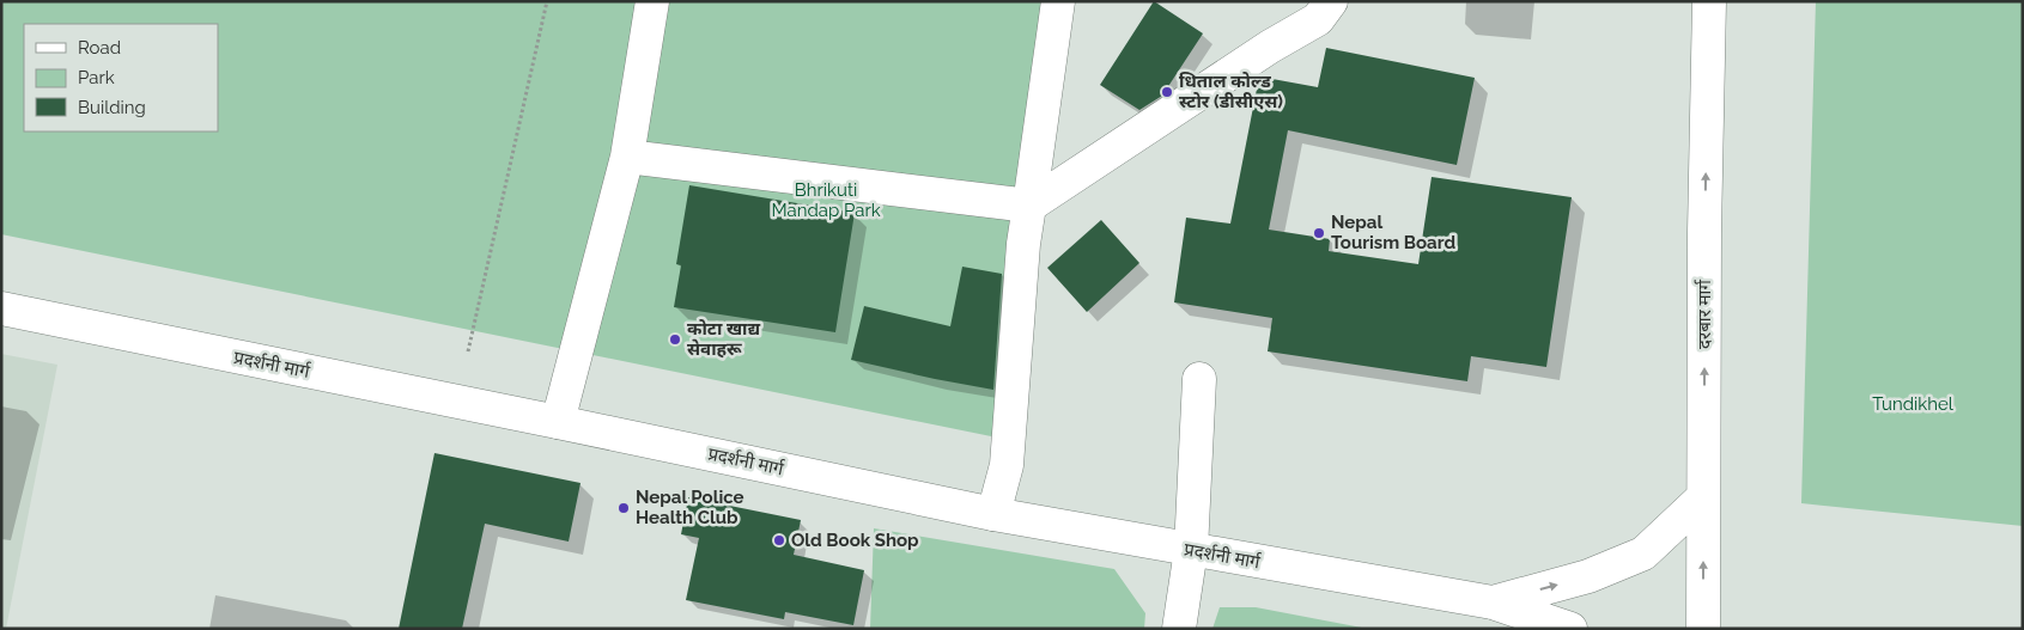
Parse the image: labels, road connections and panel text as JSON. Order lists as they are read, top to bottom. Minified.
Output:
{"streets":{"main road":["दरबार मार्ग","प्रदर्शनी मार्ग"]},"crossings":[["दरबार मार्ग","प्रदर्शनी मार्ग"]],"one_way":["दरबार मार्ग"],"parks":["Bhrikuti Mandap Park","Tundikhel"],"places":["धिताल कोल्ड स्टोर (डीसीएस)","Nepal Tourism Board","कोटा खाद्य सेवाहरू","Nepal Police Health Club","Old Book Shop"],"legend":["Road","Park","Building"]}
